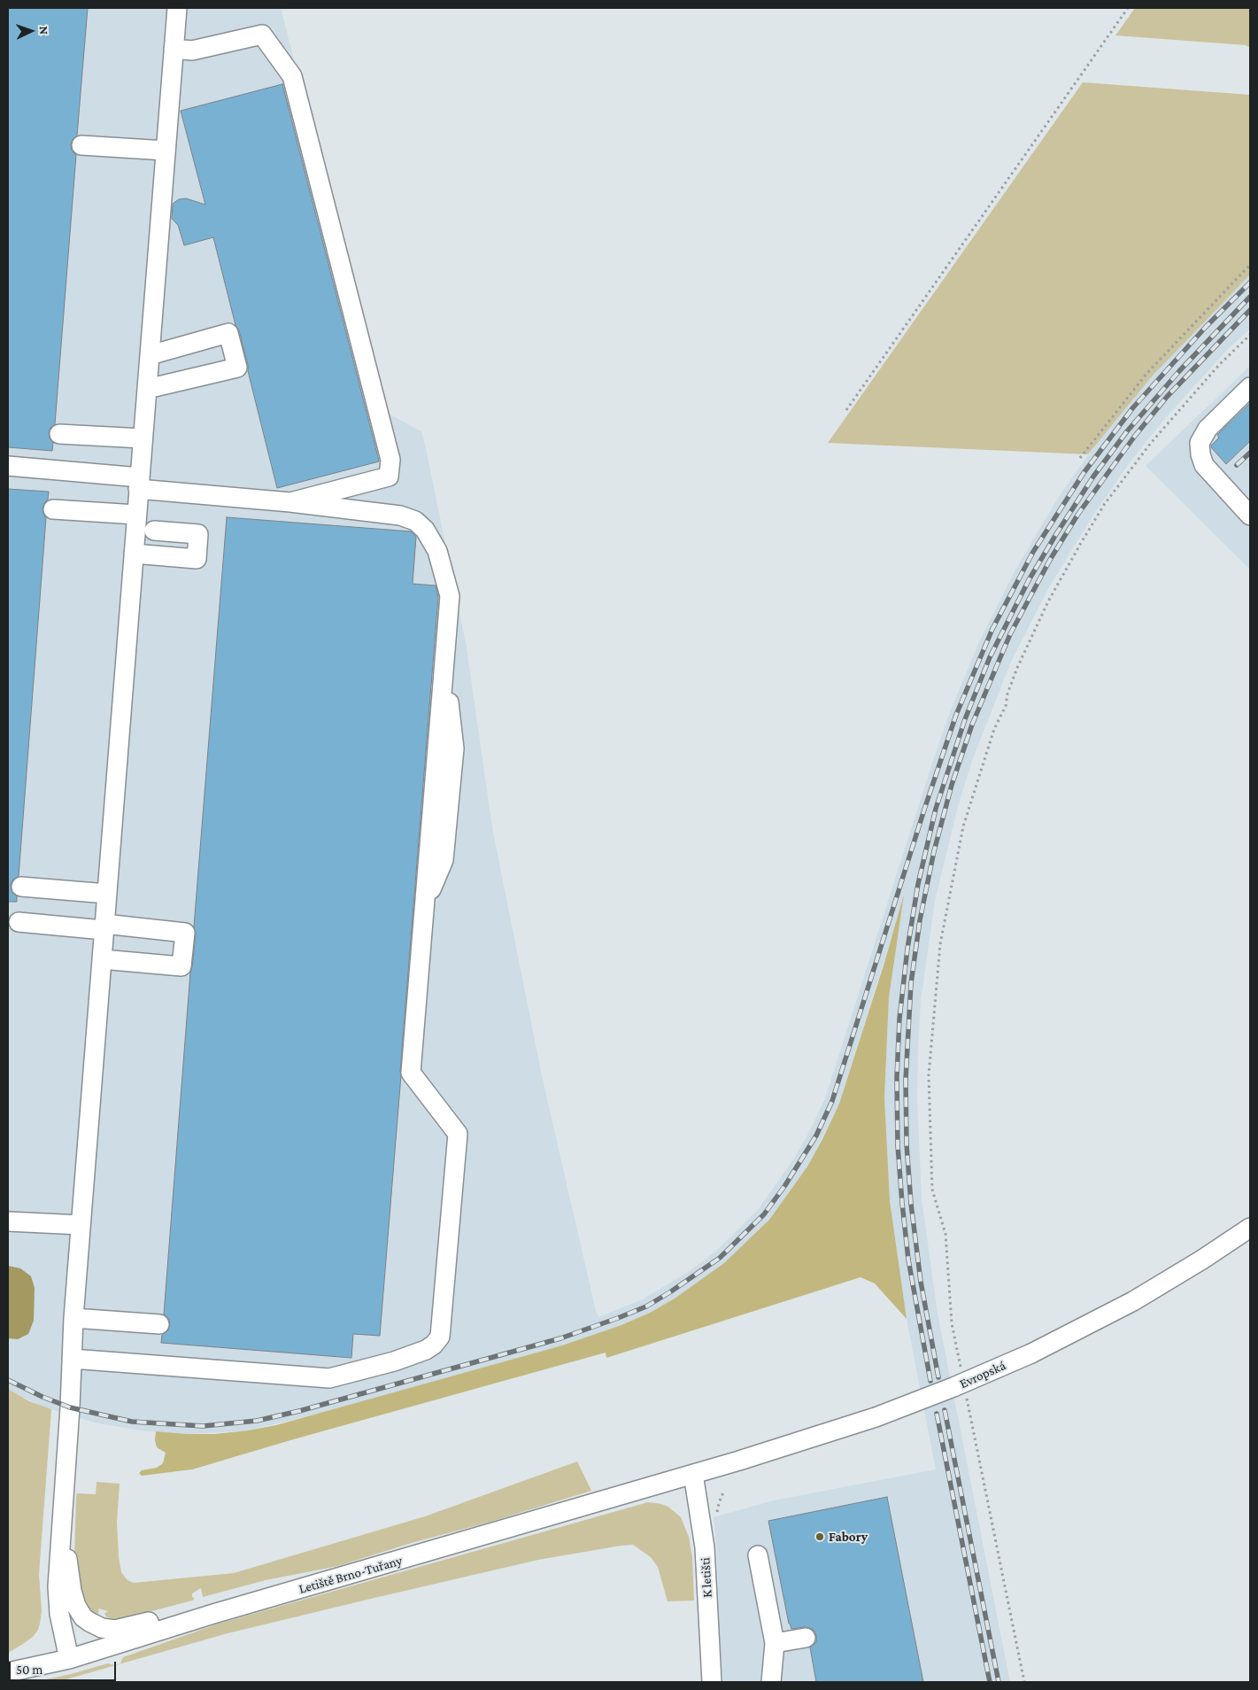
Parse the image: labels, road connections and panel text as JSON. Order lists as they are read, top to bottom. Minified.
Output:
{"streets":{"street":["Evropská","Letiště Brno-Tuřany","K letišti"]},"crossings":[["Evropská","Letiště Brno-Tuřany"],["Evropská","K letišti"],["Letiště Brno-Tuřany","K letišti"]],"places":["Fabory"],"scale_bar":"50 m","north":"right"}
